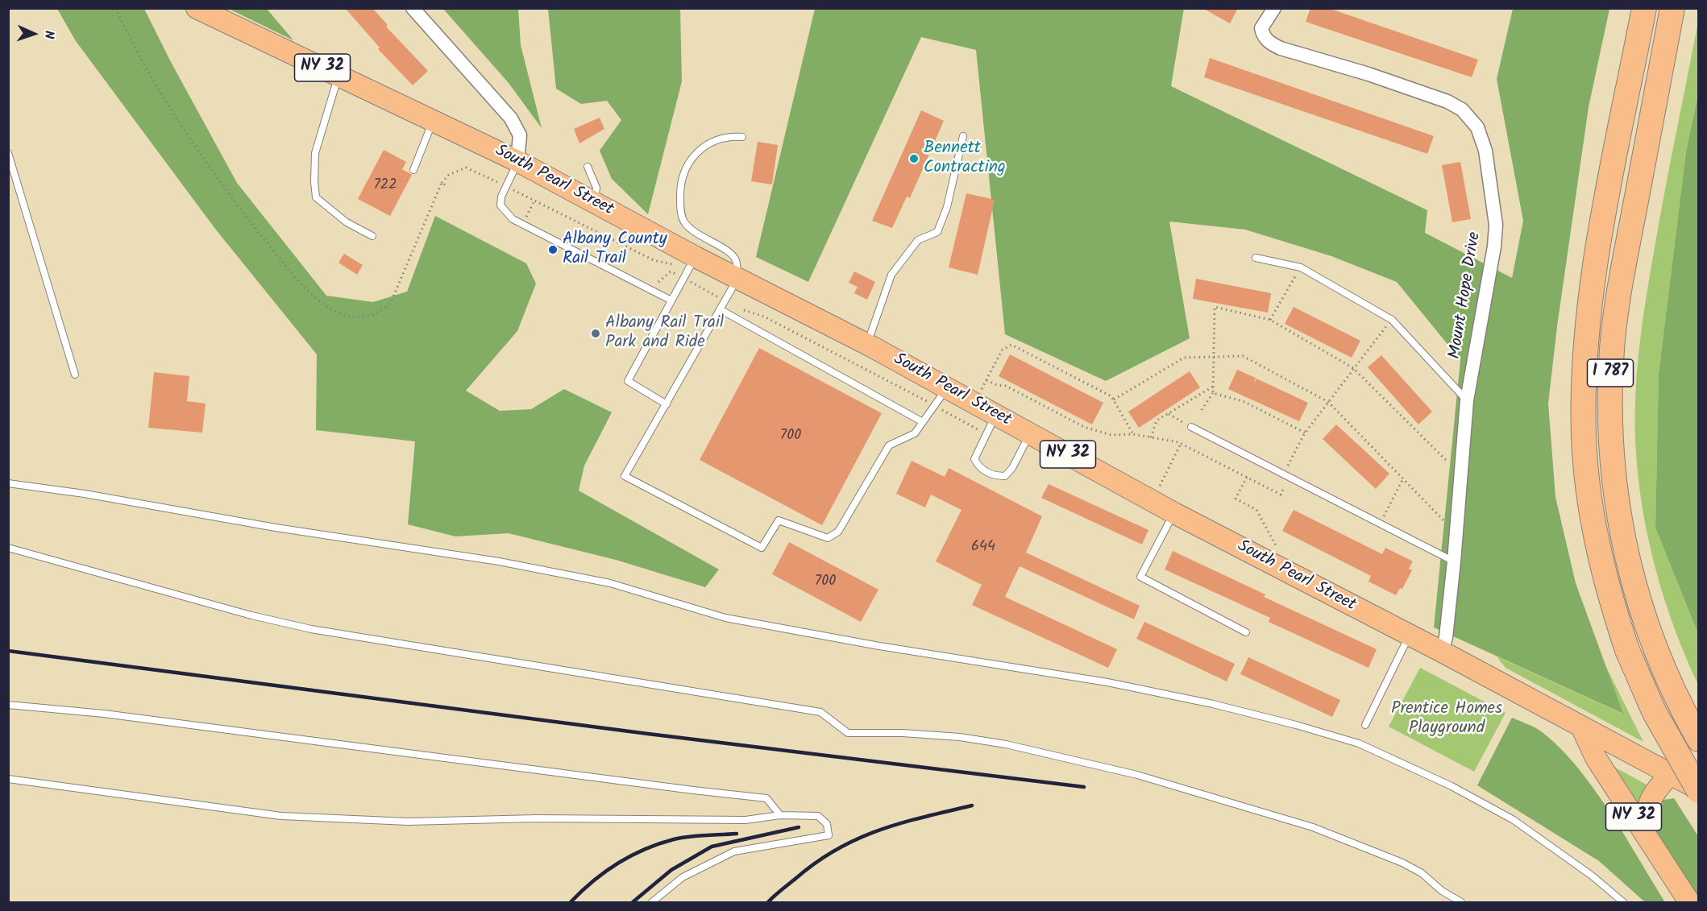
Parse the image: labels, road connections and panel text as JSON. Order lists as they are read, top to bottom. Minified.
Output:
{"streets":{"highway":["I 787"],"main road":["NY 32","South Pearl Street"],"street":["Mount Hope Drive"]},"crossings":[["NY 32","South Pearl Street"],["South Pearl Street","Mount Hope Drive"],["South Pearl Street","I 787"]],"parks":["Prentice Homes Playground"],"places":["Bennett Contracting","Albany County Rail Trail","Albany Rail Trail Park and Ride"],"house_numbers":["722","700","644","700"],"north":"right"}
